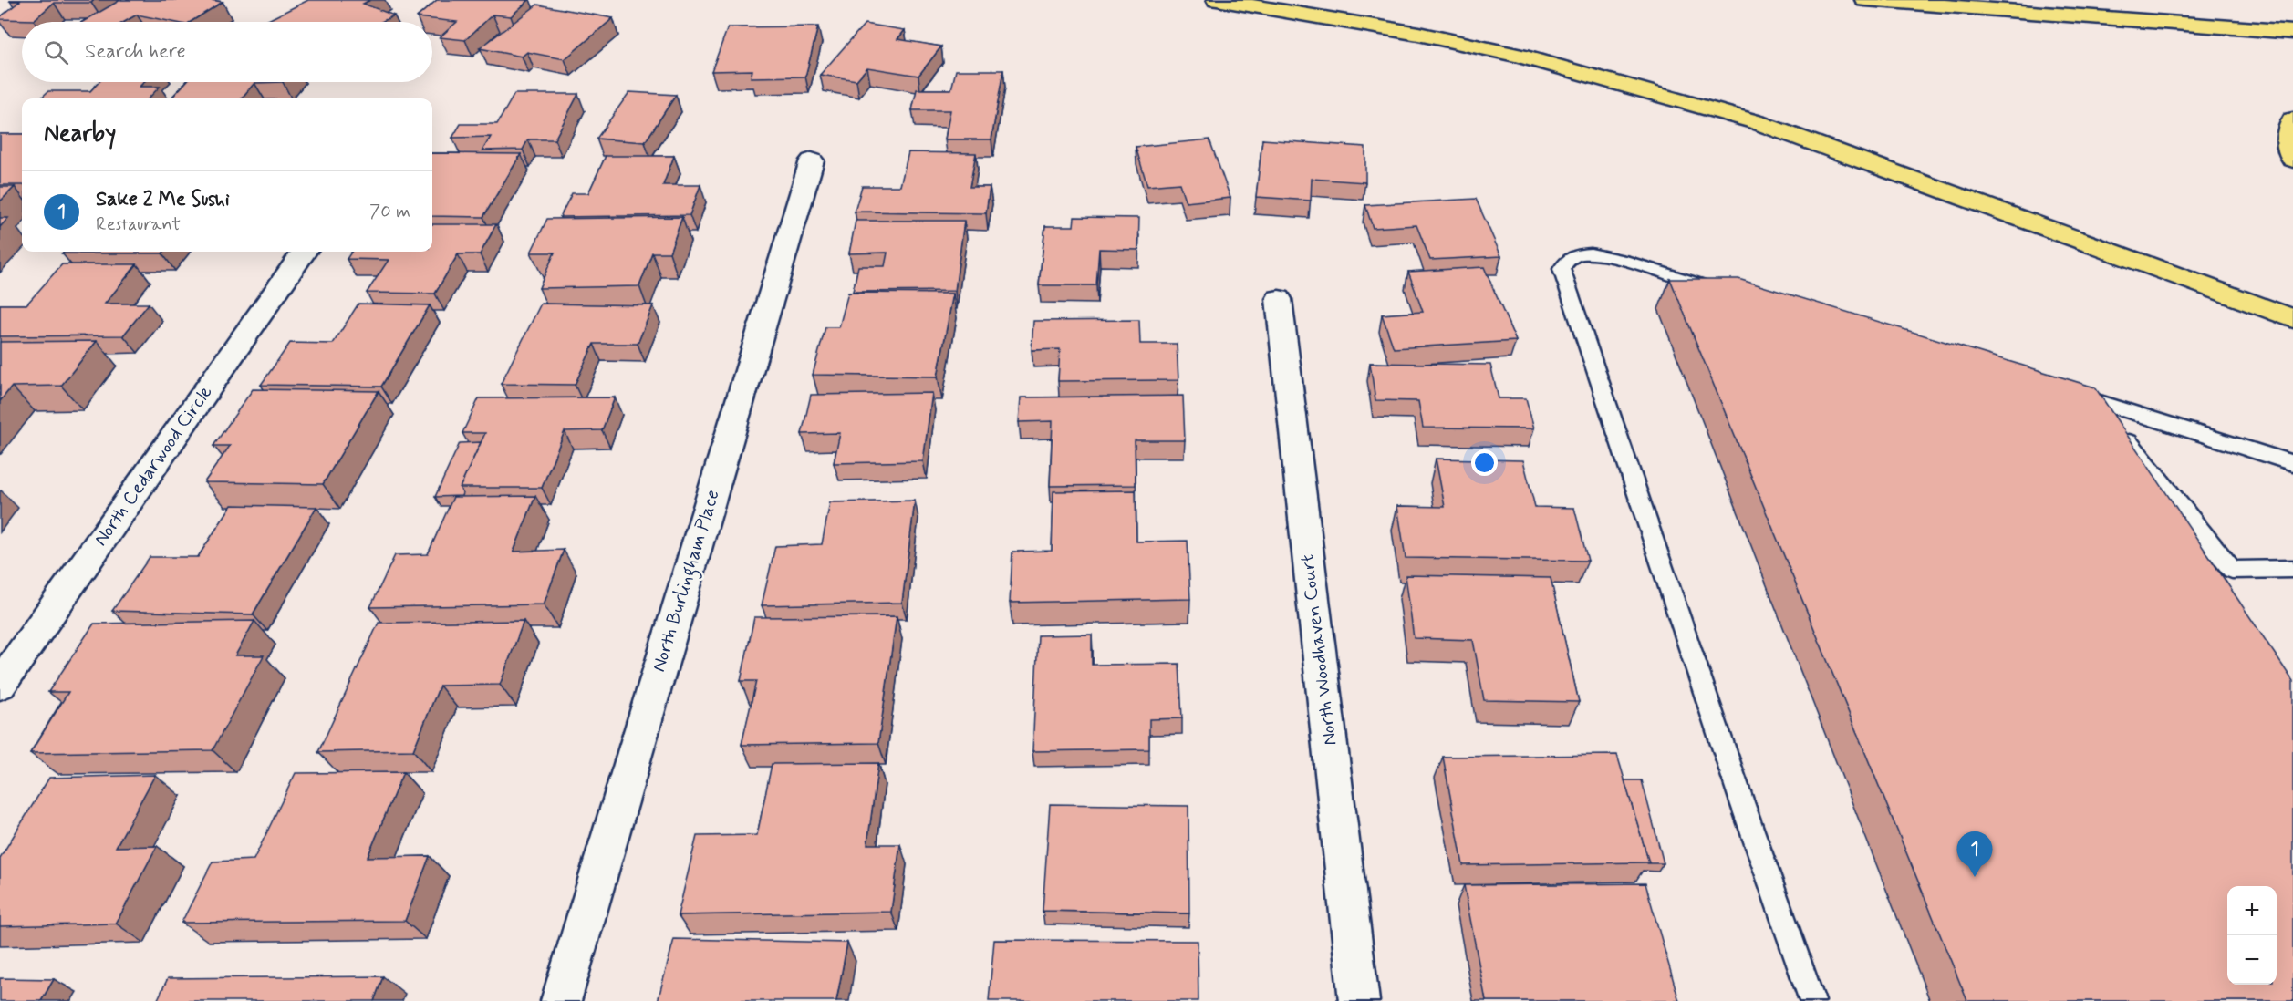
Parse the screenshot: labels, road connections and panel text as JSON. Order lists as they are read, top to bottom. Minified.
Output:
{"streets":{"street":["North Cedarwood Circle","North Burlingham Place","North Woodhaven Court"]},"page":{"search":"Search here","heading":"Nearby","list":[{"mark":"1","name":"Sake 2 Me Sushi","note":"Restaurant","value":"70 m"}],"pins":"1","map_buttons":["+","−"]}}
